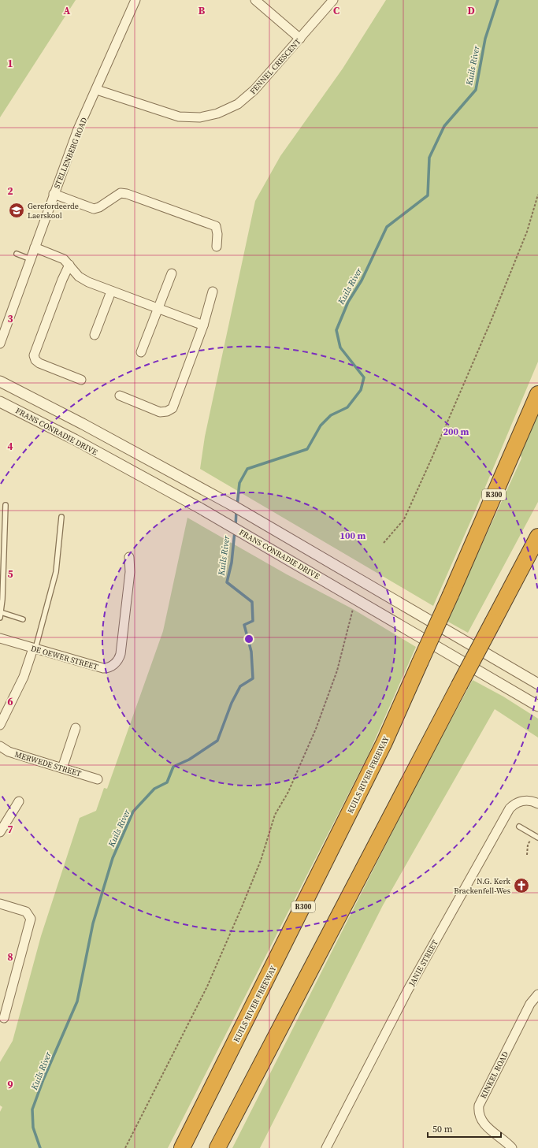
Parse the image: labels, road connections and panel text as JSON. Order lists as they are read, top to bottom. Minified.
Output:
{"streets":{"highway":["R300","KUILS RIVER FREEWAY"],"street":["FENNEL CRESCENT","STELLENBERG ROAD","FRANS CONRADIE DRIVE","DE OEWER STREET","MERWEDE STREET","JANIE STREET","KINKEL ROAD"]},"crossings":[["FENNEL CRESCENT","STELLENBERG ROAD"]],"water":["Kuils River"],"places":{"school or university":["Gerefordeerde Laerskool"],"church":["N.G. Kerk Brackenfell-Wes"]},"scale_bar":"50 m","grid":{"columns":["A","B","C","D"],"rows":["1","2","3","4","5","6","7","8","9"]},"rings":["200 m","100 m"]}
